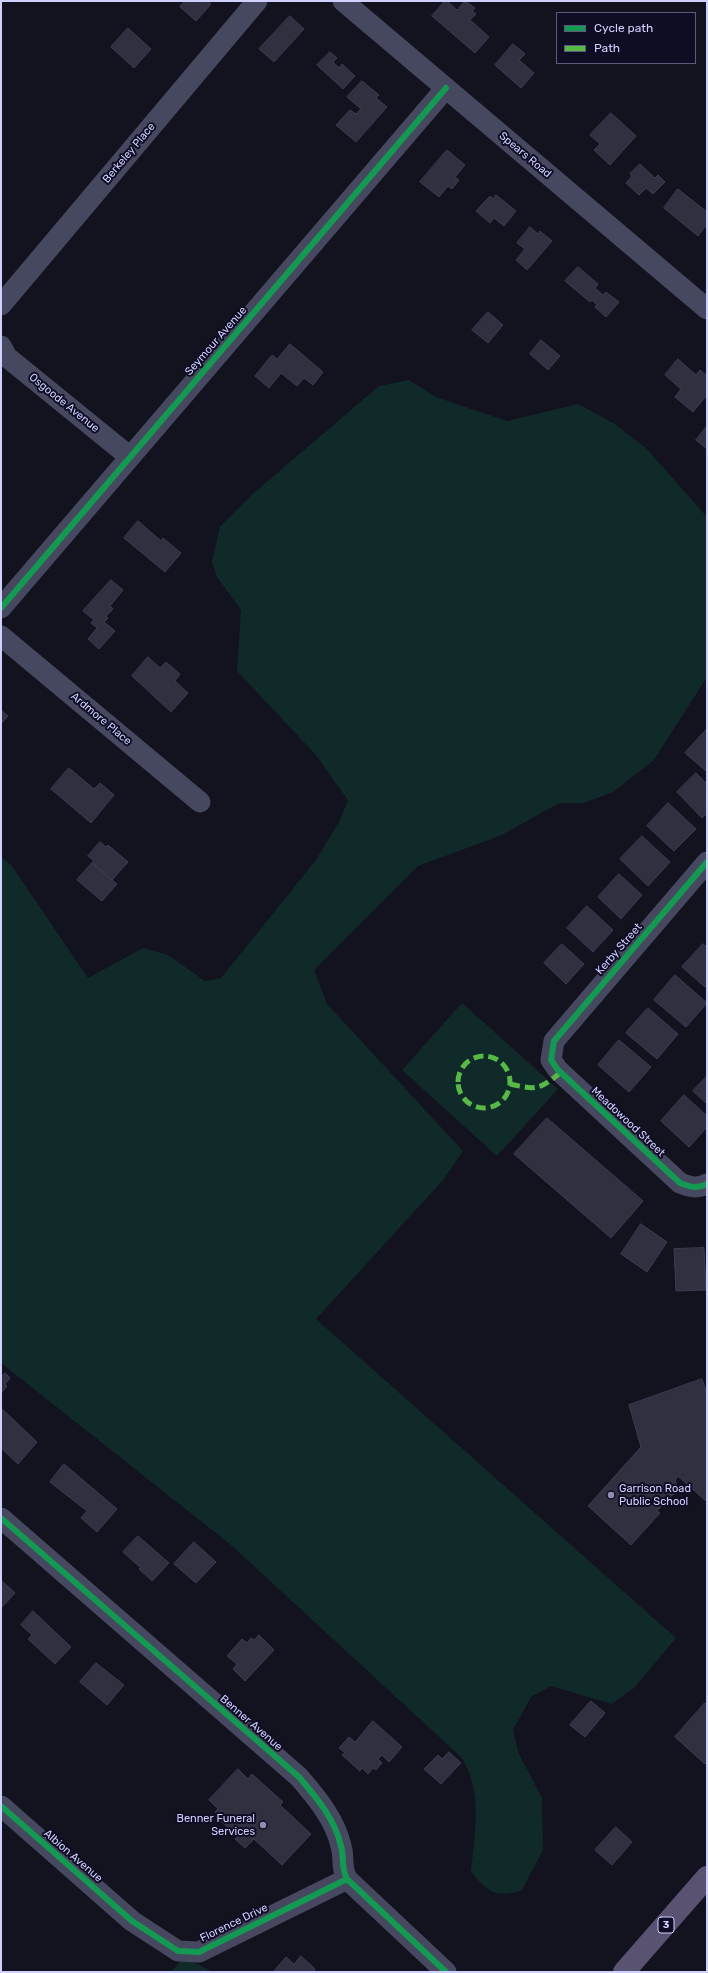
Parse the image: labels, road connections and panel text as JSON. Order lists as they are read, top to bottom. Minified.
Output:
{"streets":{"main road":["3"],"street":["Berkeley Place","Spears Road","Seymour Avenue","Osgoode Avenue","Ardmore Place","Kerby Street","Meadowood Street","Benner Avenue","Albion Avenue","Florence Drive"]},"crossings":[["Spears Road","Seymour Avenue"],["Seymour Avenue","Osgoode Avenue"],["Kerby Street","Meadowood Street"],["Benner Avenue","Florence Drive"],["Albion Avenue","Florence Drive"]],"places":["Garrison Road Public School","Benner Funeral Services"],"legend":["Cycle path","Path"]}
